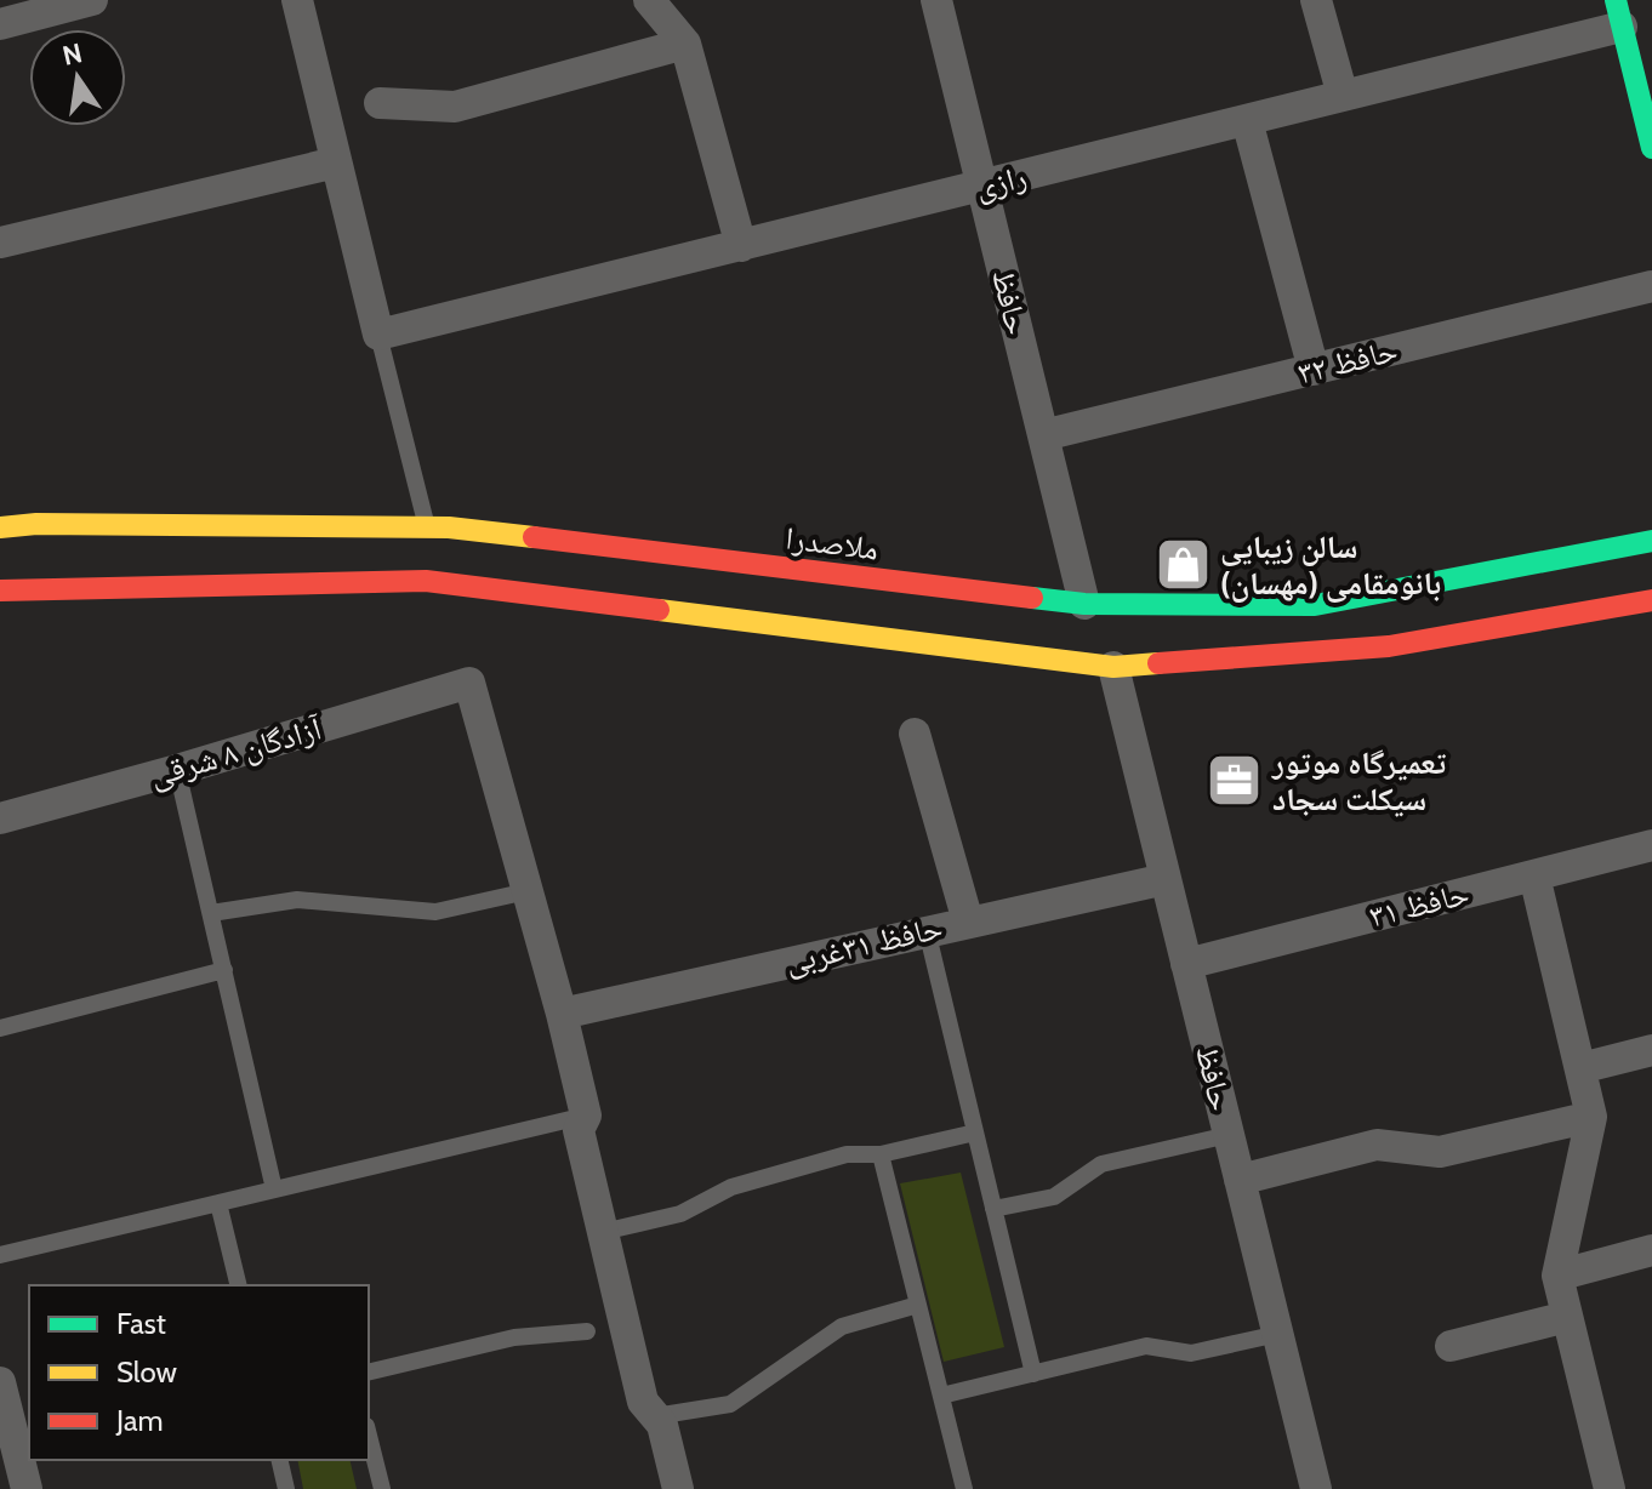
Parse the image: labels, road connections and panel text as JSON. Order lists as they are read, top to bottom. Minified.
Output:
{"streets":{"main road":["ملاصدرا"],"street":["رازی","حافظ","حافظ ۳۲","آزادگان ۸ شرقی","حافظ ۳۱","حافظ ۳۱غربی"]},"crossings":[["رازی","حافظ"],["حافظ","حافظ ۳۲"],["حافظ","ملاصدرا"],["حافظ","حافظ ۳۱"],["حافظ","حافظ ۳۱غربی"]],"places":{"shop":["سالن زیبایی بانومقامی (مهسان)"],"office":["تعمیرگاه موتور سیکلت سجاد"]},"legend":["Fast","Slow","Jam"],"north":"top"}
